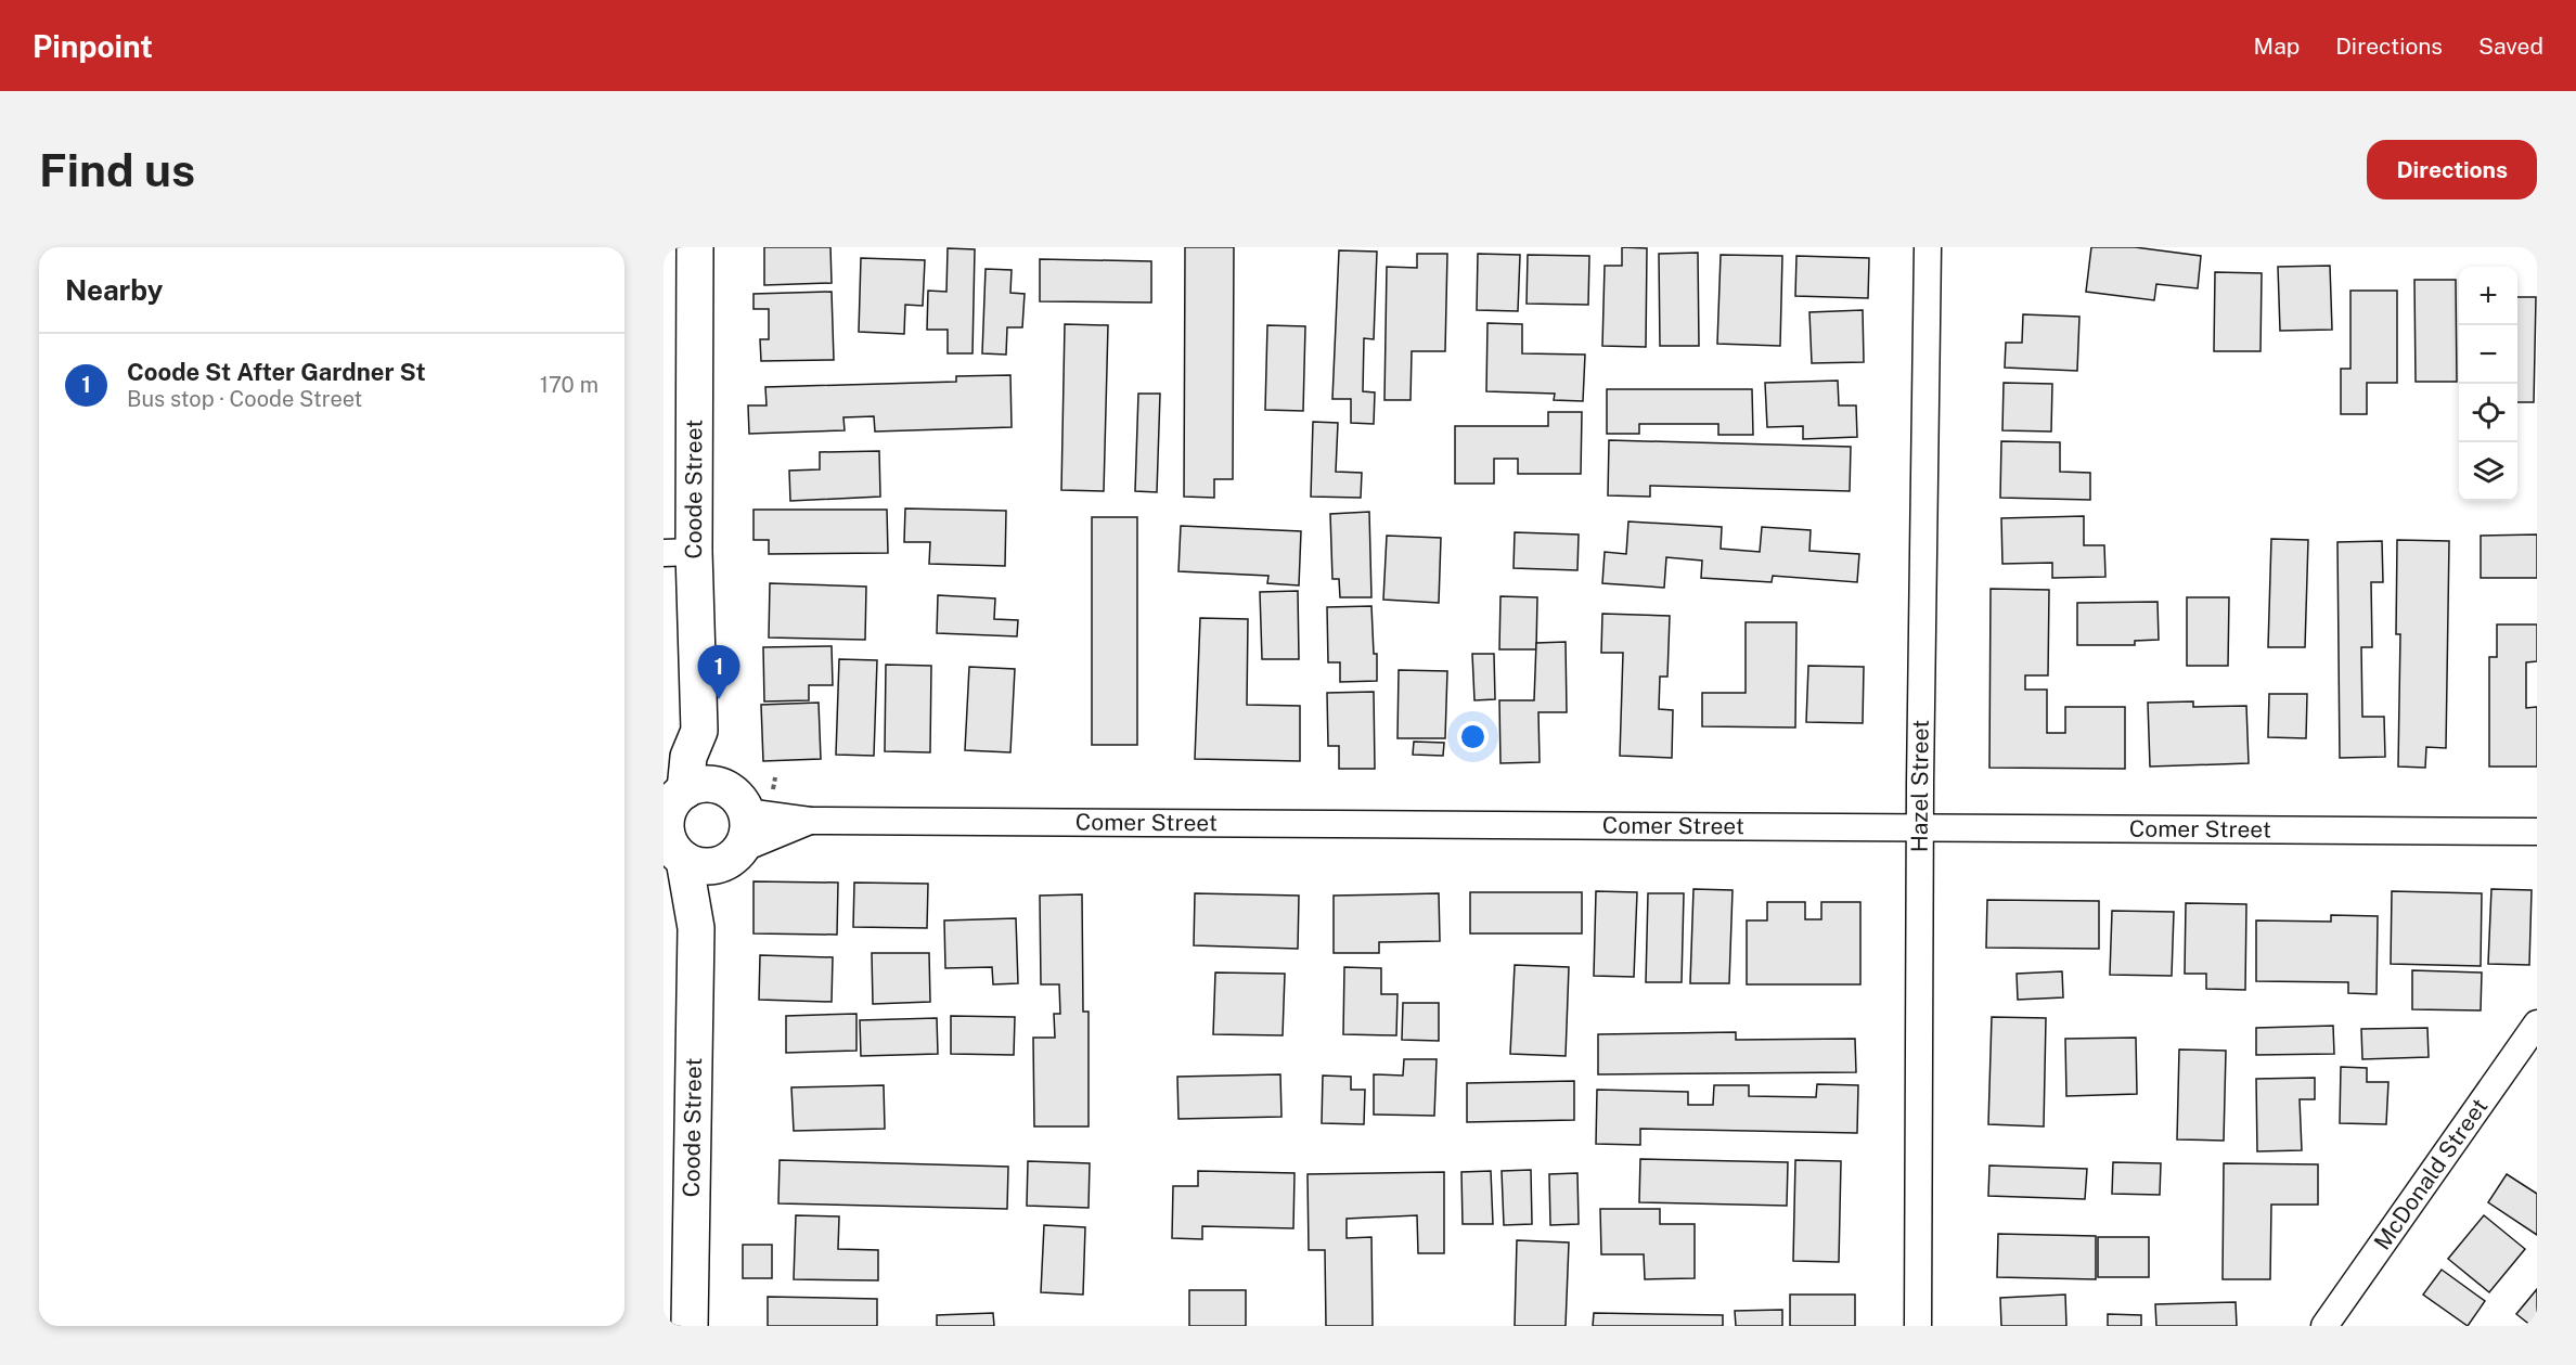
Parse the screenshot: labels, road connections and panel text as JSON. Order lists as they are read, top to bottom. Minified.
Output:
{"streets":{"street":["Coode Street","Hazel Street","Comer Street","McDonald Street"]},"crossings":[["Coode Street","Comer Street"],["Hazel Street","Comer Street"]],"page":{"header":"Pinpoint","nav":["Map","Directions","Saved"],"buttons":"Directions","title":"Find us","heading":"Nearby","map_buttons":["+","−"],"list":[{"mark":"1","name":"Coode St After Gardner St","note":"Bus stop · Coode Street","value":"170 m"}],"pins":"1"}}
